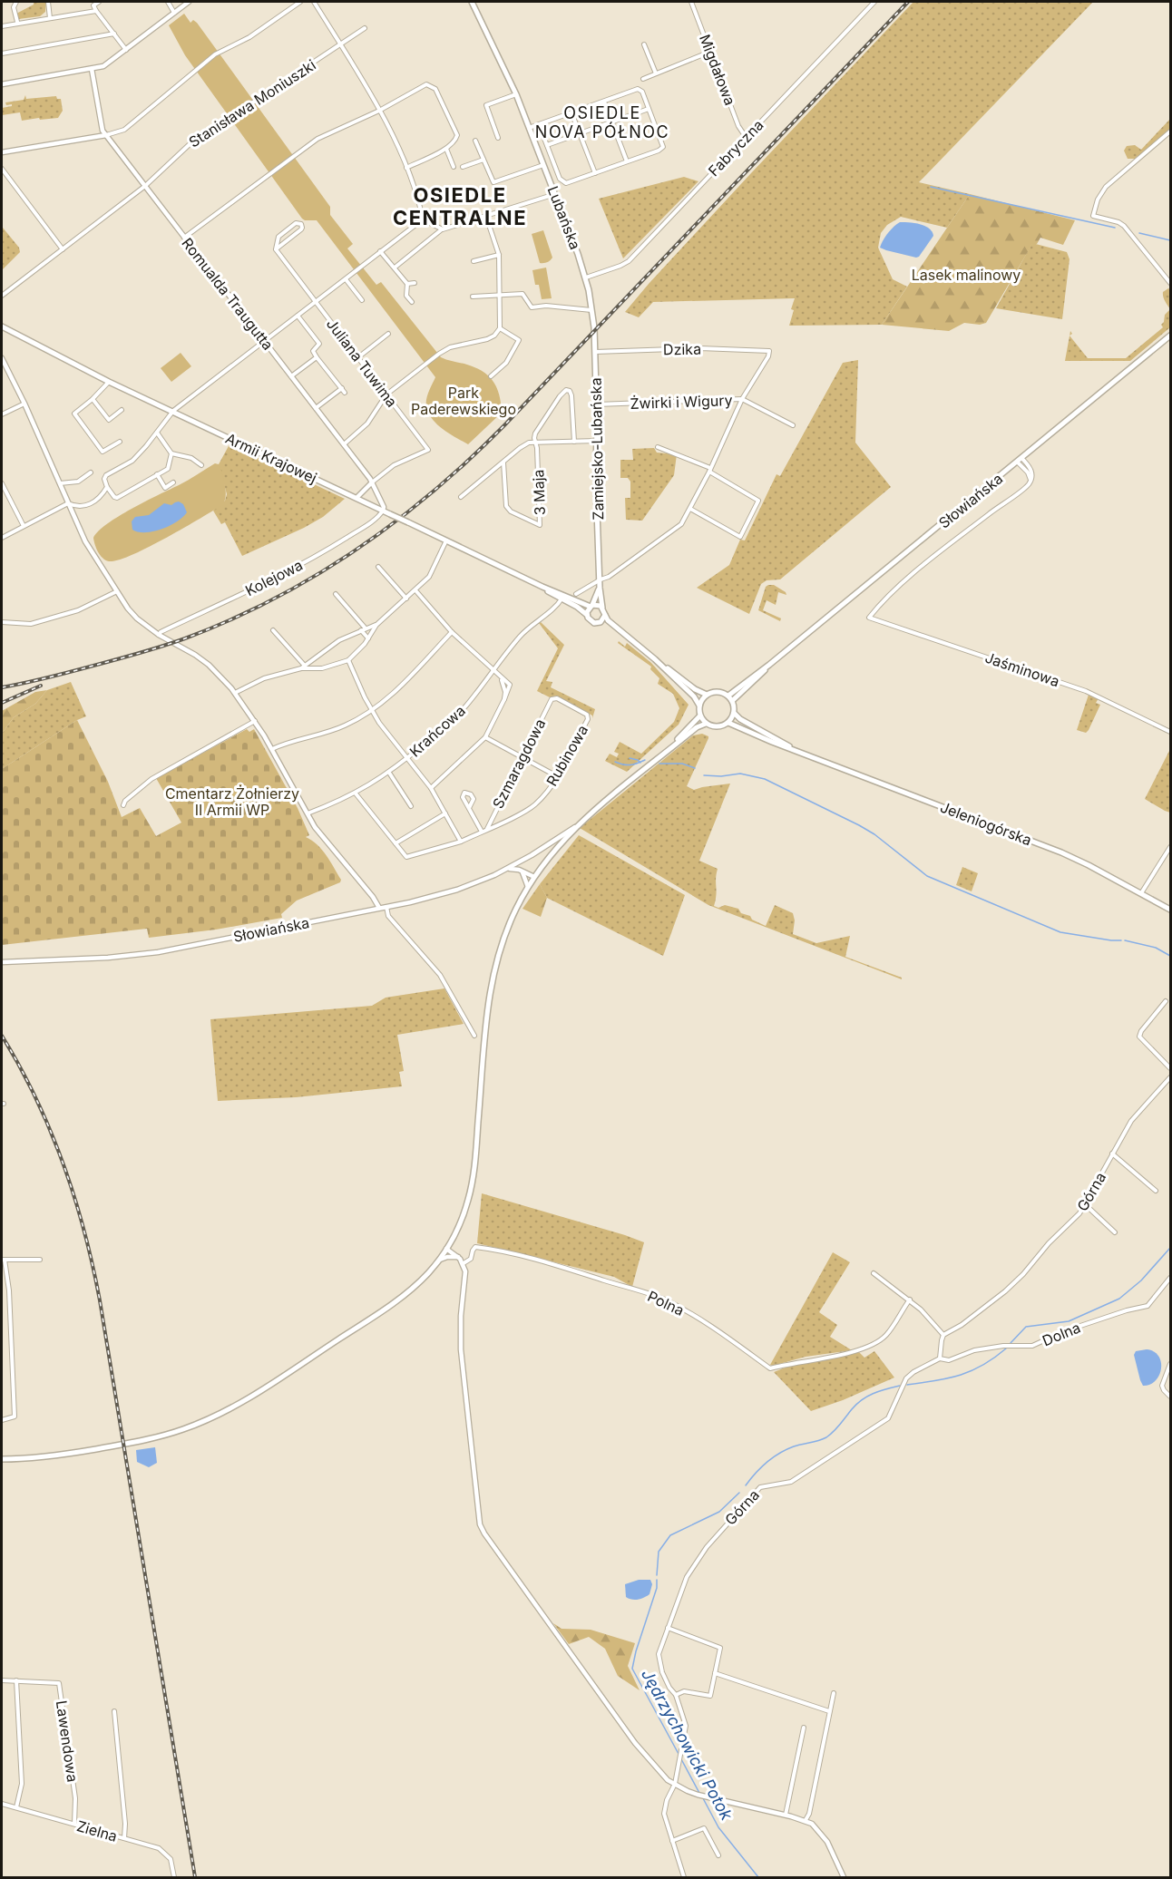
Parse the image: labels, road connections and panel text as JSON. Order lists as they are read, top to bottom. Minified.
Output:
{"streets":{"main road":["Lubańska","Zamiejsko-Lubańska","Armii Krajowej","Słowiańska","Jeleniogórska"],"street":["Migdałowa","Stanisława Moniuszki","Fabryczna","Romualda Traugutta","Dzika","Juliana Tuwima","Żwirki i Wigury","3 Maja","Kolejowa","Jaśminowa","Krańcowa","Rubinowa","Szmaragdowa","Górna","Polna","Dolna","Lawendowa","Zielna"]},"crossings":[["Migdałowa","Fabryczna"],["Stanisława Moniuszki","Romualda Traugutta"],["Fabryczna","Lubańska"],["Lubańska","Zamiejsko-Lubańska"],["Romualda Traugutta","Juliana Tuwima"],["Romualda Traugutta","Armii Krajowej"],["Romualda Traugutta","Kolejowa"],["Dzika","Żwirki i Wigury"],["Dzika","Zamiejsko-Lubańska"],["Żwirki i Wigury","Zamiejsko-Lubańska"],["Zamiejsko-Lubańska","Armii Krajowej"],["Armii Krajowej","Kolejowa"],["Armii Krajowej","Krańcowa"],["Słowiańska","Jaśminowa"],["Słowiańska","Jeleniogórska"],["Rubinowa","Szmaragdowa"],["Górna","Dolna"],["Lawendowa","Zielna"]],"districts":["OSIEDLE NOVA PÓŁNOC","OSIEDLE CENTRALNE"],"water":["Jędrzychowicki Potok"],"parks":["Lasek malinowy","Park Paderewskiego","Cmentarz Żołnierzy II Armii WP"]}
